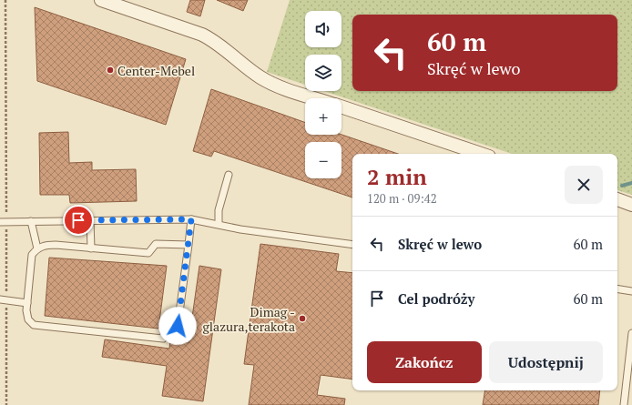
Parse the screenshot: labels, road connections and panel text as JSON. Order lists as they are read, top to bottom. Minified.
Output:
{"places":["Center-Mebel","Dimag - glazura,terakota"],"page":{"map_buttons":["+","−"],"turn":["60 m","Skręć w lewo"],"heading":["2 min","120 m · 09:42"],"list":[{"name":"Skręć w lewo","value":"60 m"},{"name":"Cel podróży","value":"60 m"}],"buttons":["Zakończ","Udostępnij"]}}
